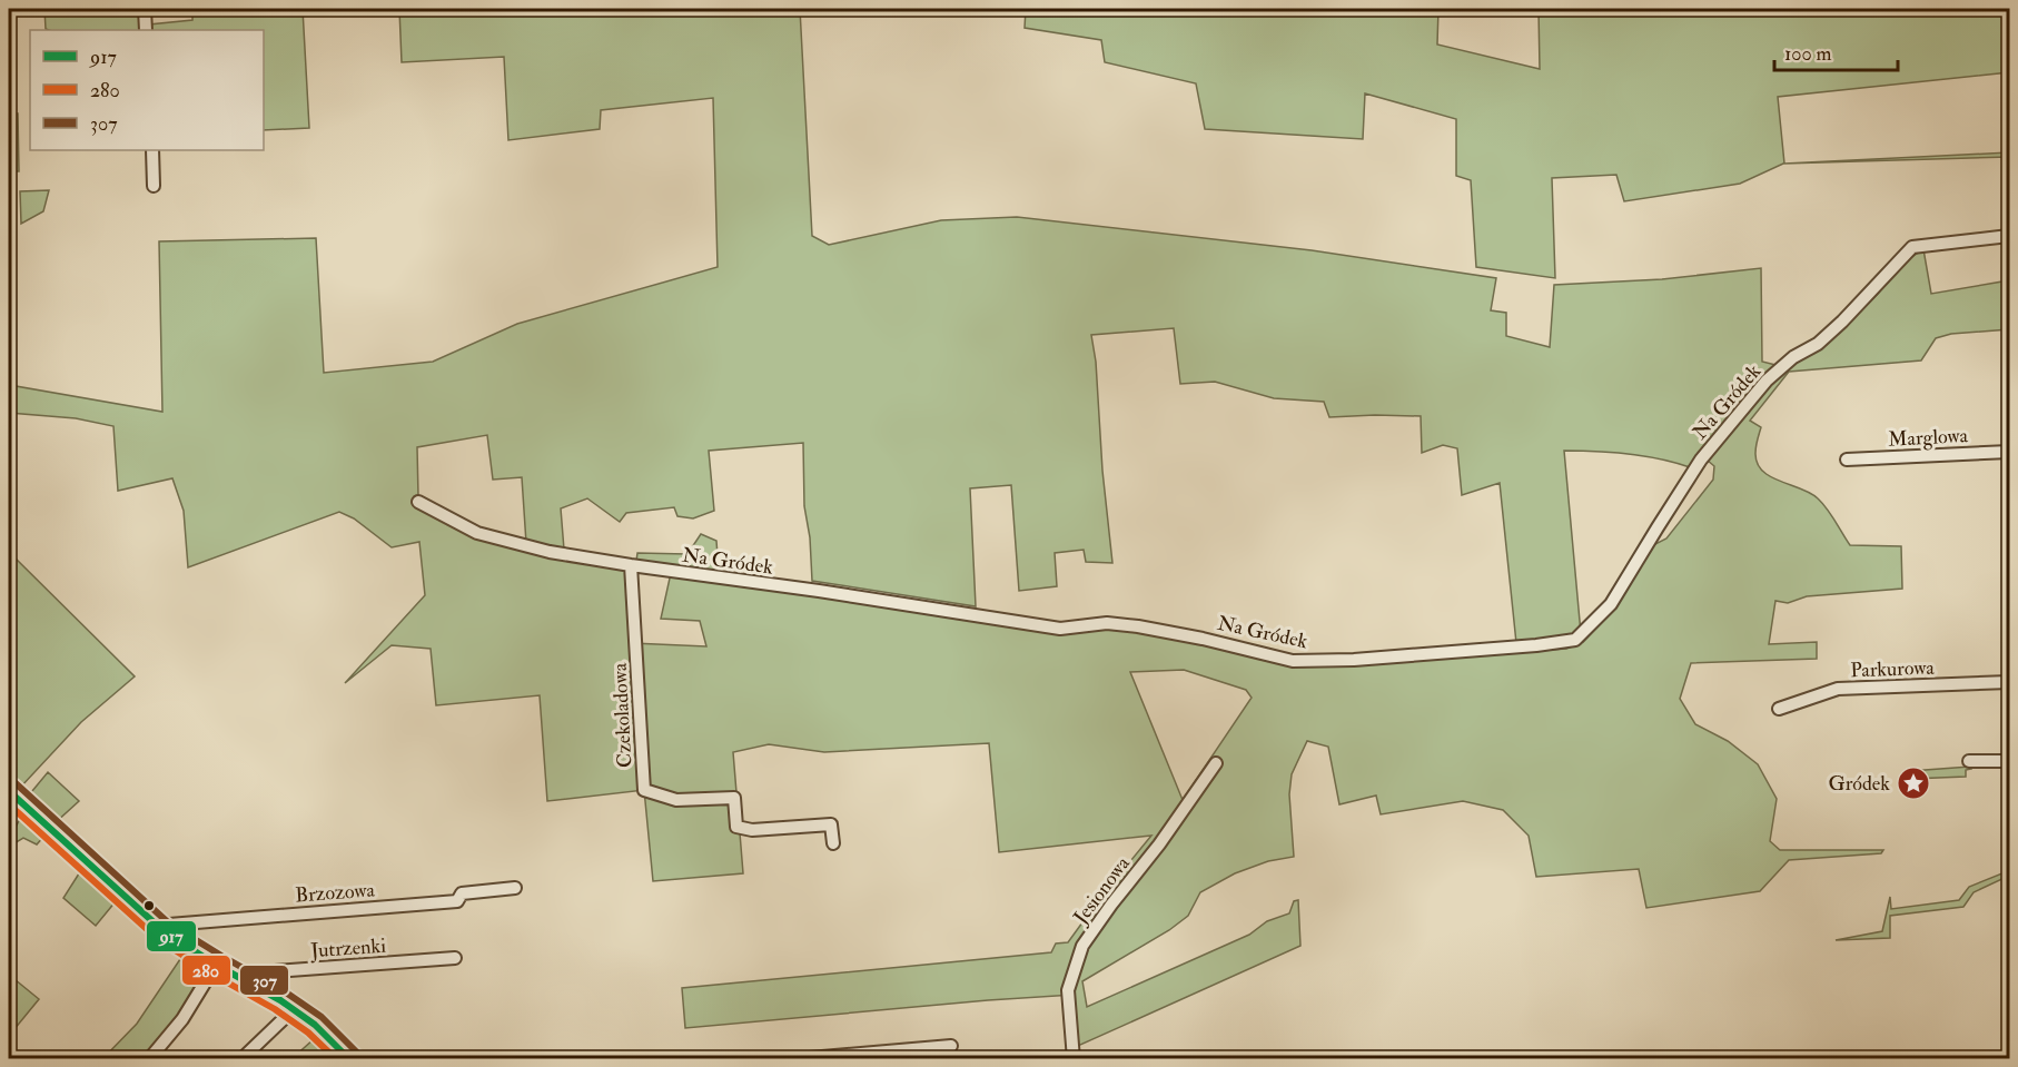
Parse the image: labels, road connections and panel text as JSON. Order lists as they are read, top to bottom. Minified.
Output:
{"streets":{"street":["Na Gródek","Marglowa","Parkurowa","Czekoladowa","Jesionowa","Brzozowa","Jutrzenki"]},"crossings":[["Na Gródek","Czekoladowa"]],"places":{"place":["Gródek"]},"lines":["transit line 307","transit line 917","transit line 280"],"legend":["917","280","307"],"scale_bar":"100 m"}
